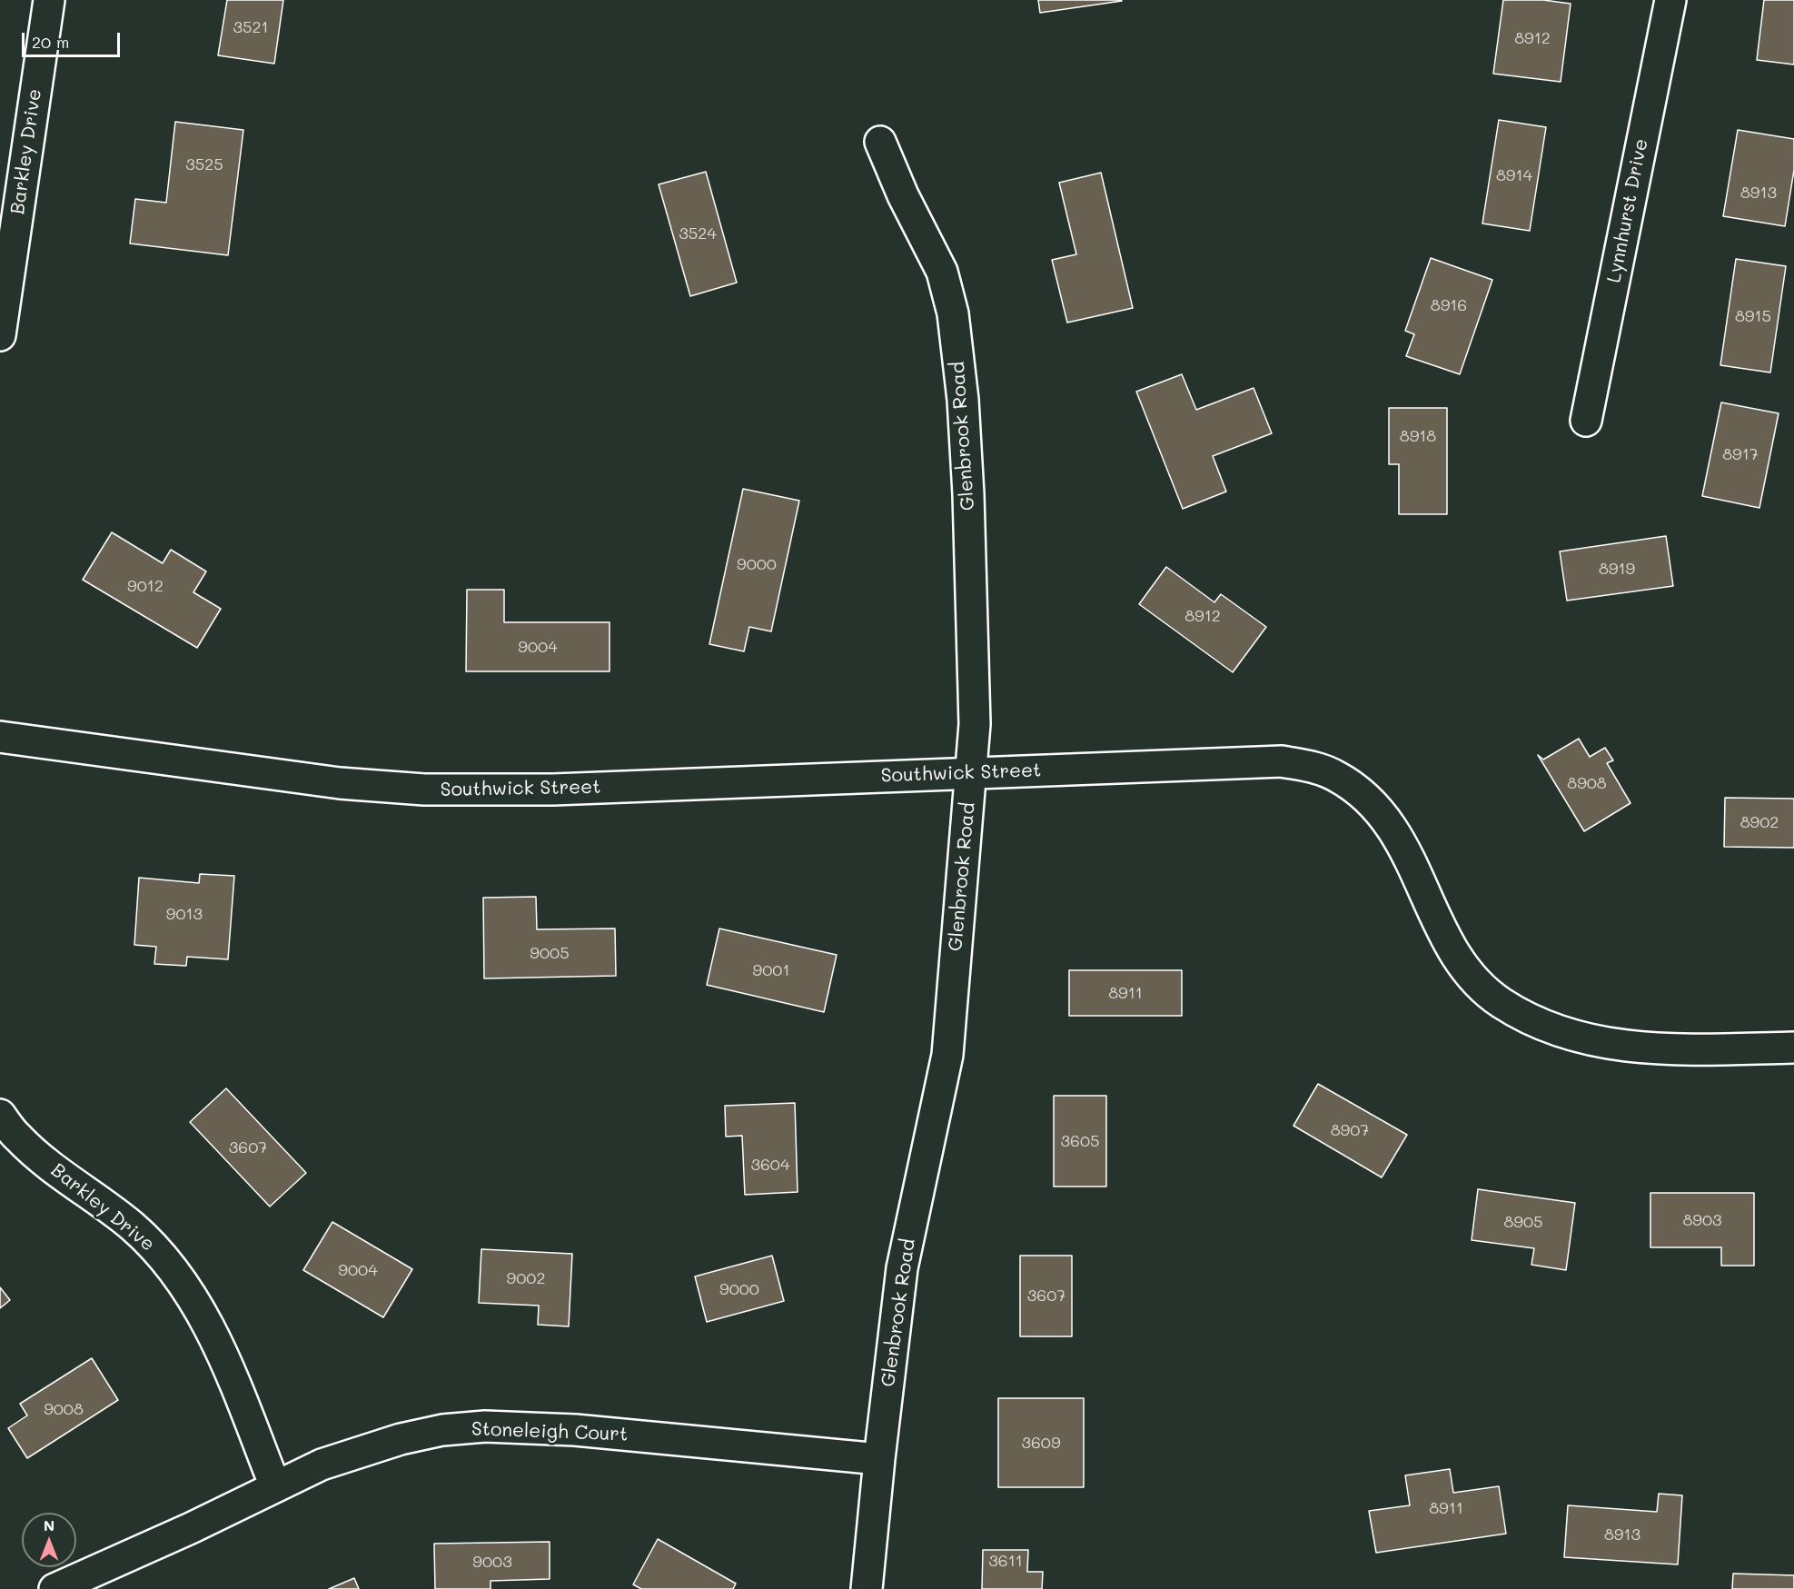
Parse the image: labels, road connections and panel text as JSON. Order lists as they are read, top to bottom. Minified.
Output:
{"streets":{"street":["Barkley Drive","Lynnhurst Drive","Glenbrook Road","Southwick Street","Stoneleigh Court"]},"crossings":[["Barkley Drive","Stoneleigh Court"],["Glenbrook Road","Southwick Street"],["Glenbrook Road","Stoneleigh Court"]],"house_numbers":["3521","8912","3525","8914","8913","3524","8916","8915","8918","8917","9000","8919","9012","8912","9004","8908","8902","9013","9005","9001","8911","8907","3605","3607","3604","8903","8905","9004","9002","9000","3607","9008","3609","8911","8913","3611","9003"],"scale_bar":"20 m","north":"top"}
